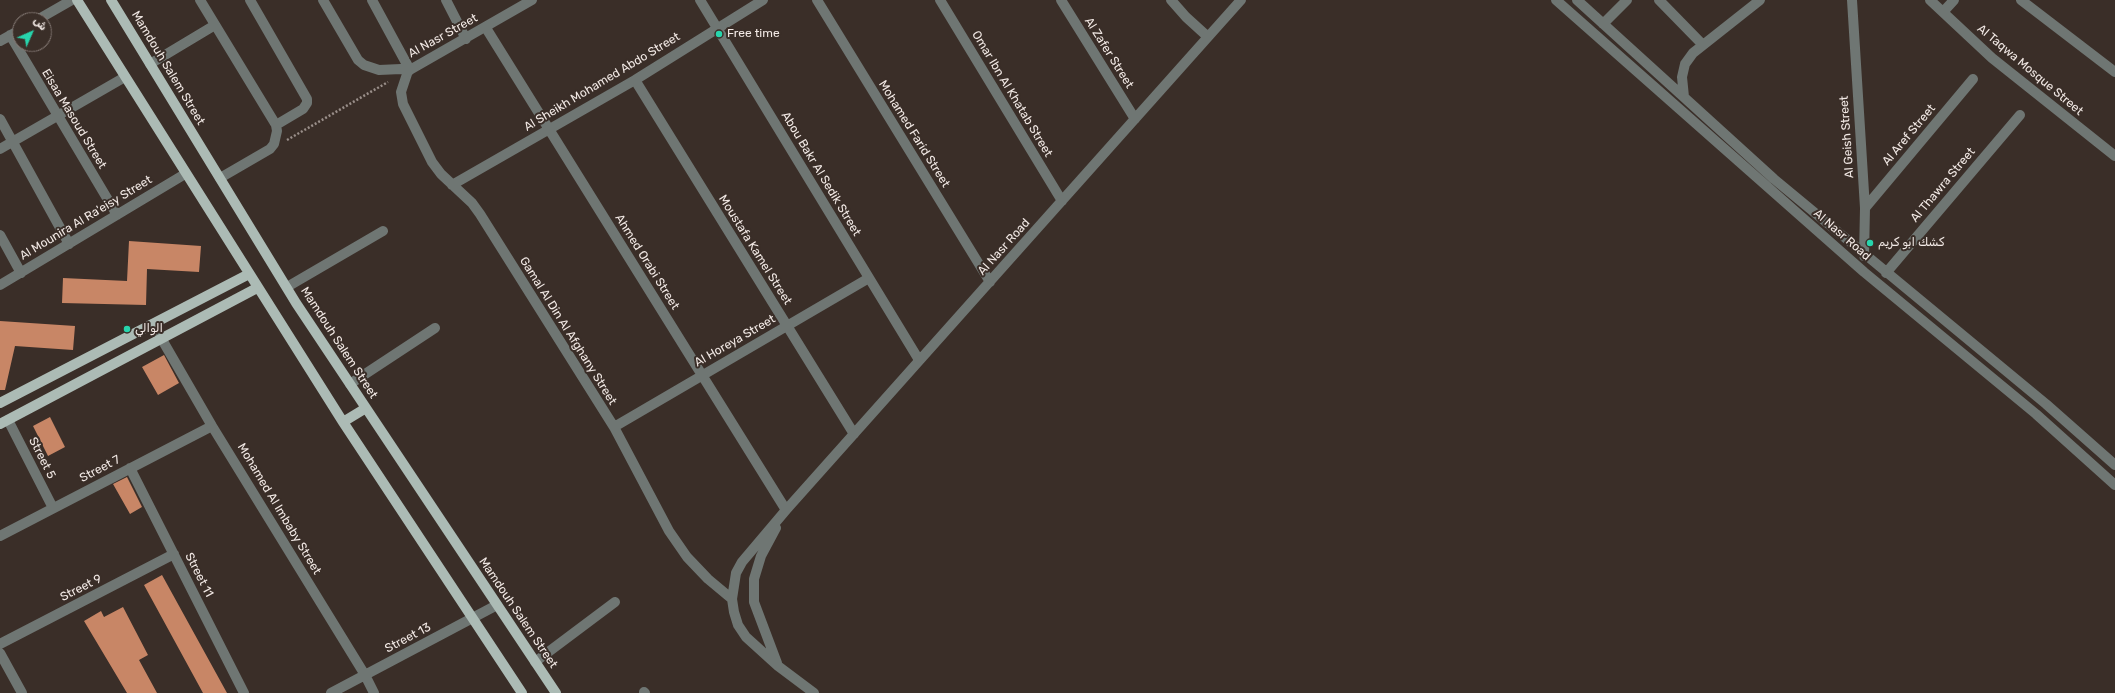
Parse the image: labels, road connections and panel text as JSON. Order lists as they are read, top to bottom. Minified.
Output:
{"streets":{"main road":["Mamdouh Salem Street"],"street":["Al Nasr Street","Al Zafer Street","Al Taqwa Mosque Street","Al Sheikh Mohamed Abdo Street","Omar Ibn Al Khatab Street","Eisaa Masoud Street","Mohamed Farid Street","Al Aref Street","Al Geish Street","Abou Bakr Al Sedik Street","Al Thawra Street","Al Mounira Al Ra'eisy Street","Al Nasr Road","Moustafa Kamel Street","Ahmed Orabi Street","Gamal Al Din Al Afghany Street","Al Horeya Street","Street 5","Street 7","Mohamed Al Imbaby Street","Street 11","Street 9","Street 13"]},"crossings":[["Al Nasr Street","Ahmed Orabi Street"],["Al Nasr Street","Gamal Al Din Al Afghany Street"],["Al Zafer Street","Al Nasr Road"],["Mamdouh Salem Street","Street 13"],["Al Sheikh Mohamed Abdo Street","Abou Bakr Al Sedik Street"],["Al Sheikh Mohamed Abdo Street","Moustafa Kamel Street"],["Al Sheikh Mohamed Abdo Street","Ahmed Orabi Street"],["Al Sheikh Mohamed Abdo Street","Gamal Al Din Al Afghany Street"],["Omar Ibn Al Khatab Street","Al Nasr Road"],["Eisaa Masoud Street","Al Mounira Al Ra'eisy Street"],["Mohamed Farid Street","Al Nasr Road"],["Al Aref Street","Al Geish Street"],["Al Geish Street","Al Nasr Road"],["Abou Bakr Al Sedik Street","Al Nasr Road"],["Abou Bakr Al Sedik Street","Al Horeya Street"],["Al Thawra Street","Al Nasr Road"],["Al Nasr Road","Moustafa Kamel Street"],["Al Nasr Road","Ahmed Orabi Street"],["Moustafa Kamel Street","Al Horeya Street"],["Ahmed Orabi Street","Al Horeya Street"],["Gamal Al Din Al Afghany Street","Al Horeya Street"],["Street 5","Street 7"],["Street 7","Mohamed Al Imbaby Street"],["Street 7","Street 11"],["Mohamed Al Imbaby Street","Street 13"],["Street 11","Street 9"]],"places":["Free time","كشك ابو كريم","الوالي"],"north":"top right"}
